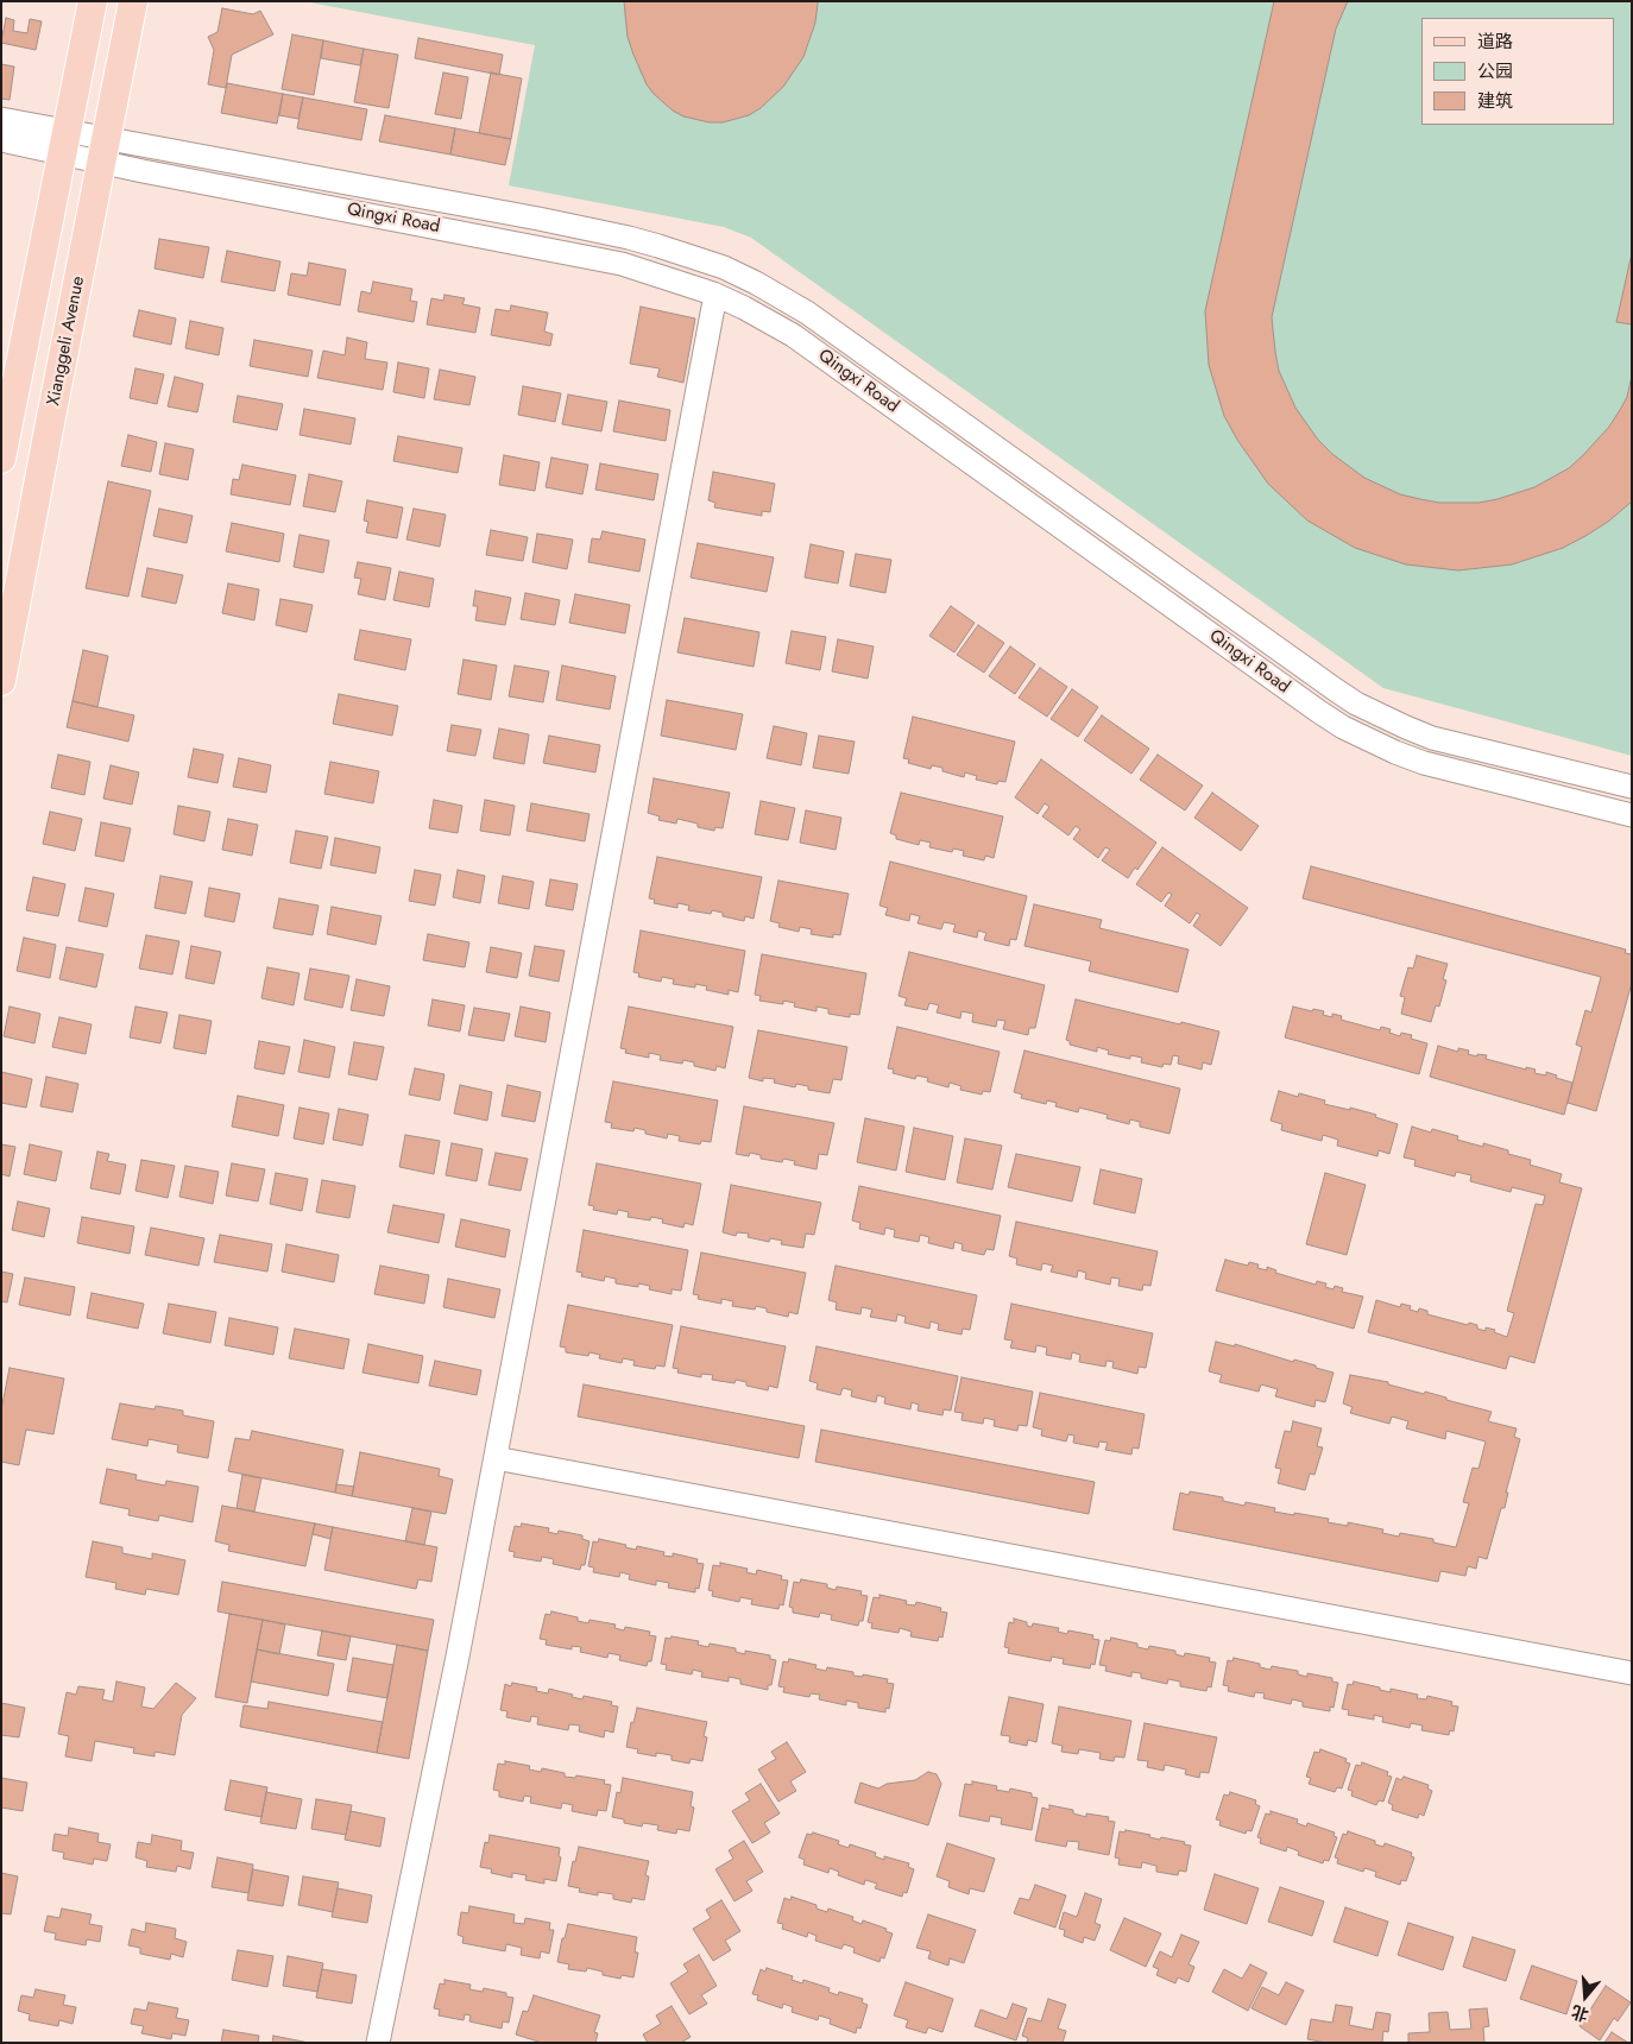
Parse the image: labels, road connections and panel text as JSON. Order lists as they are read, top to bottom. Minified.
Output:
{"streets":{"main road":["Xianggeli Avenue"],"street":["Qingxi Road"]},"crossings":[["Qingxi Road","Xianggeli Avenue"]],"legend":["道路","公园","建筑"],"north":"bottom"}
